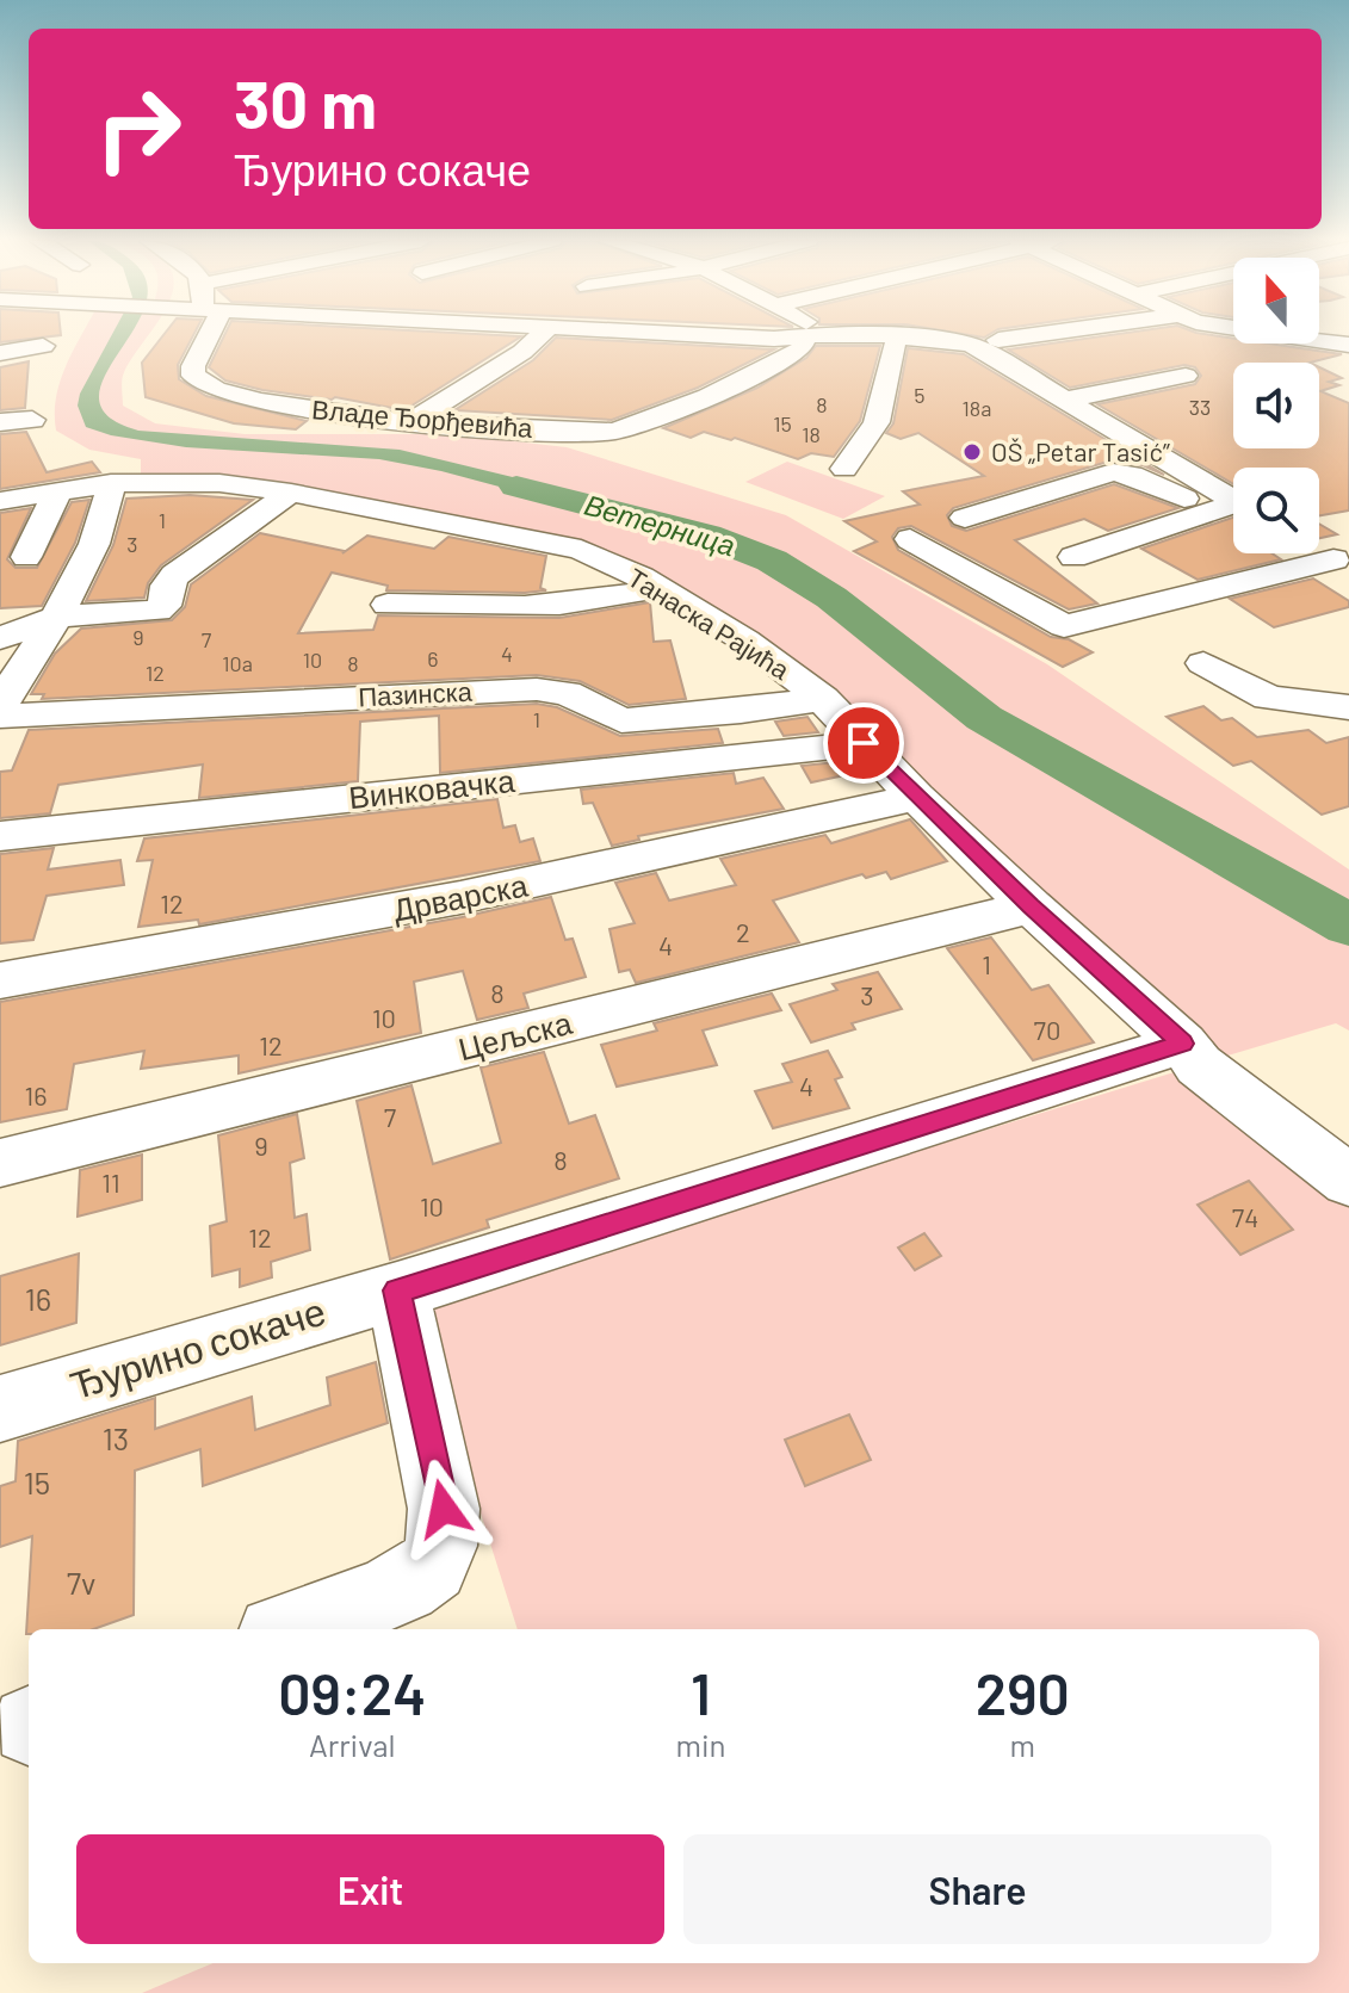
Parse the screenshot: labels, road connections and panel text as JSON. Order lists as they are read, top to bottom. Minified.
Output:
{"streets":{"street":["Владе Ђорђевића","Танаска Рајића","Пазинска","Винковачка","Дрварска","Цељска","Ђурино сокаче"]},"crossings":[["Танаска Рајића","Пазинска"],["Танаска Рајића","Винковачка"],["Танаска Рајића","Дрварска"],["Танаска Рајића","Цељска"],["Танаска Рајића","Ђурино сокаче"]],"water":["Ветерница"],"places":["OŠ „Petar Tasić”"],"house_numbers":["5","8","33","18a","15","18","1","3","9","7","4","6","10","10a","8","12","1","12","2","4","1","8","3","10","70","12","4","16","7","9","8","11","10","74","12","16","13","15","7v"],"north":"top","page":{"turn":["30 m","Ђурино сокаче"],"eta":["09:24","Arrival","1","min","290","m"],"buttons":["Exit","Share"]}}
